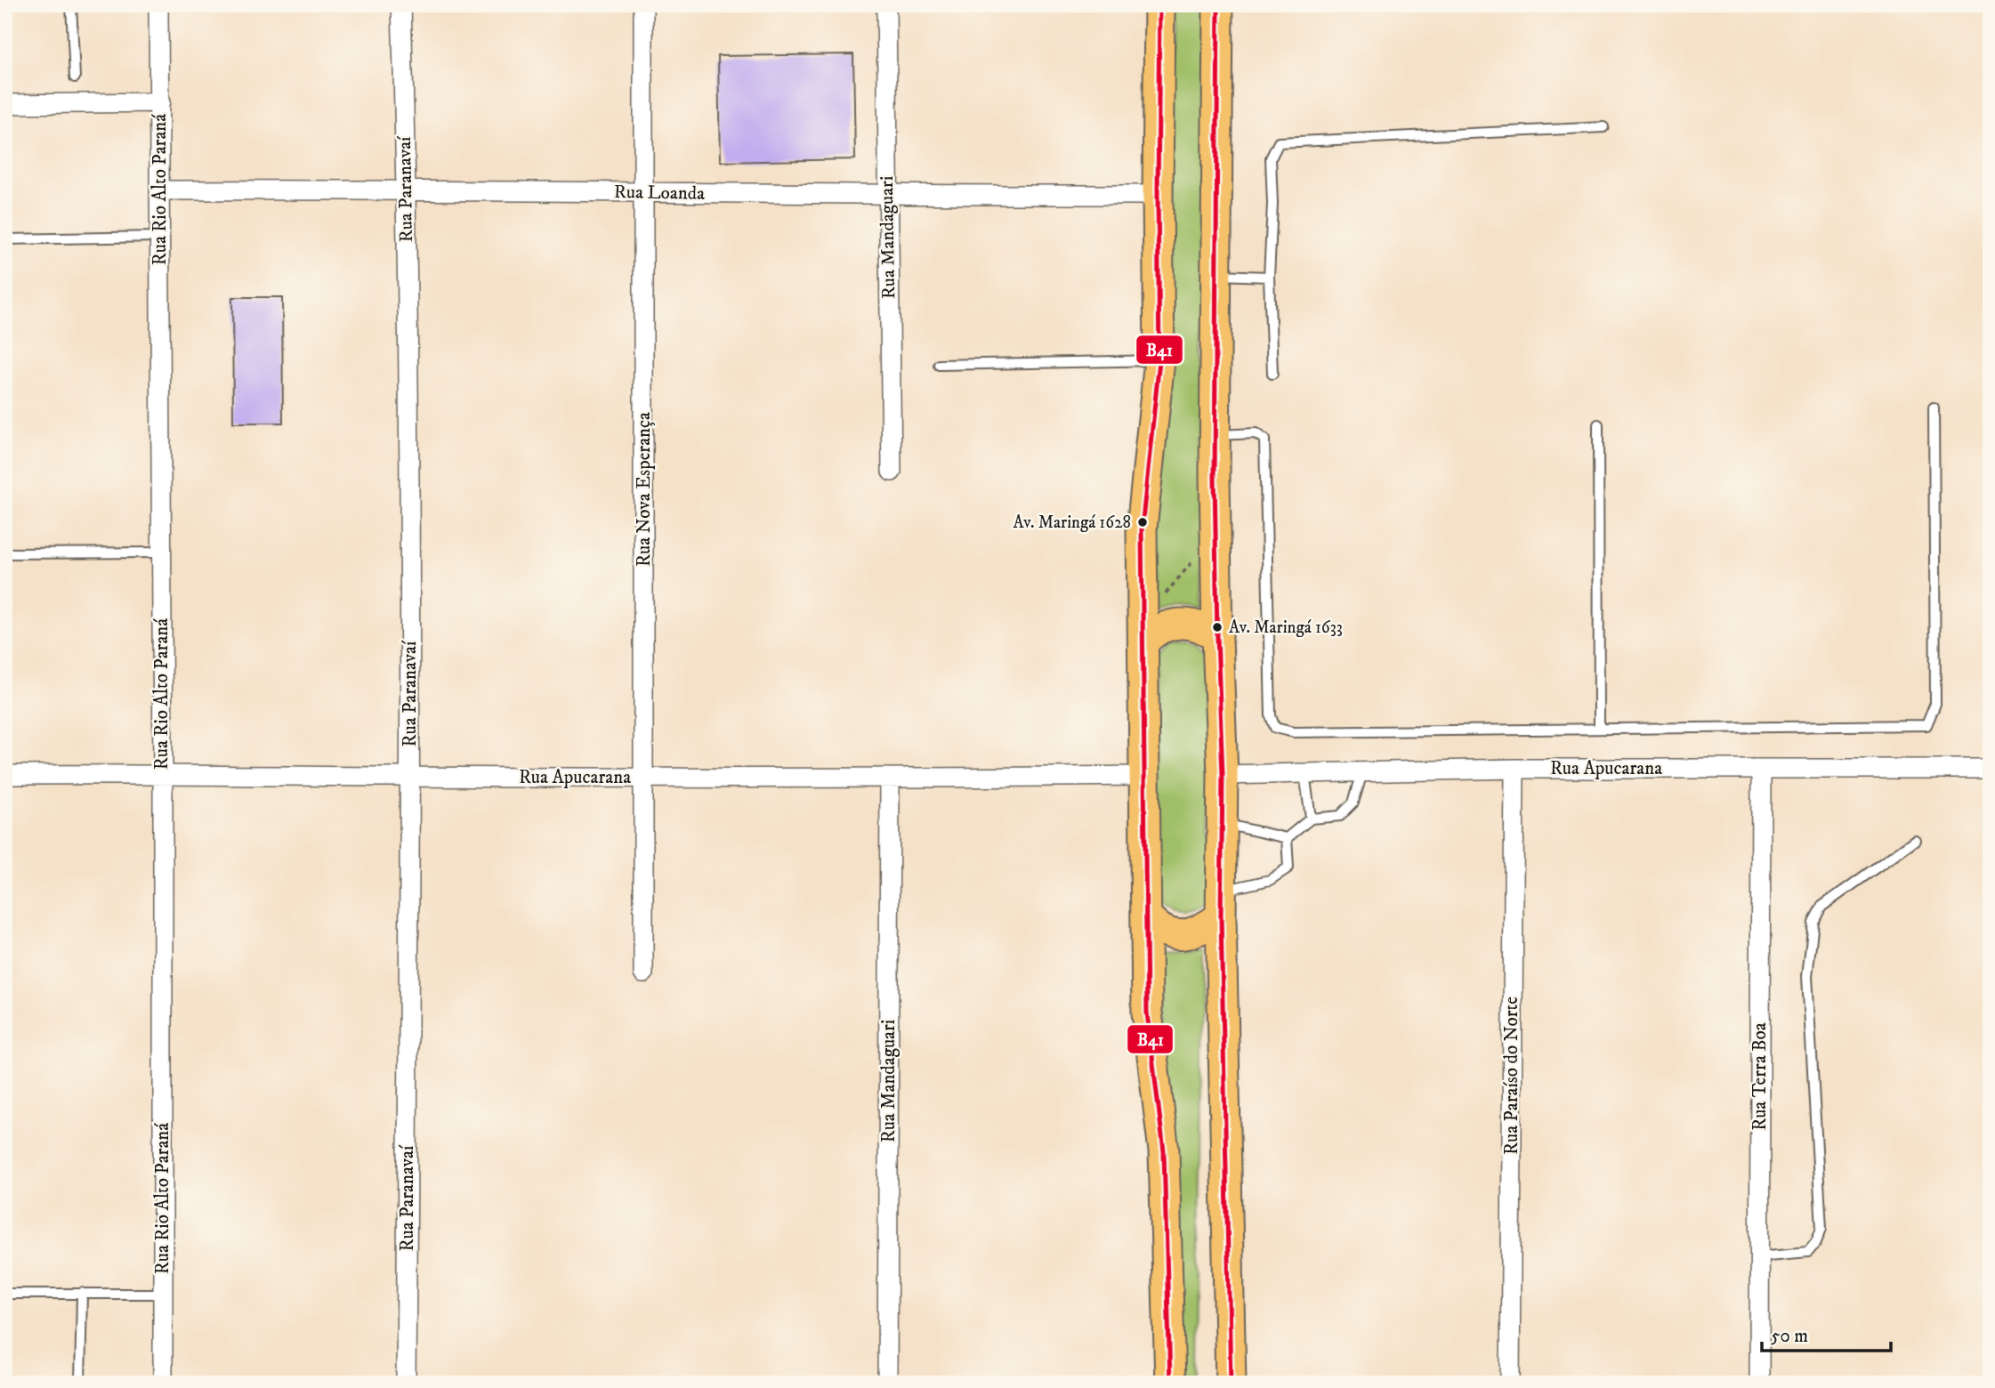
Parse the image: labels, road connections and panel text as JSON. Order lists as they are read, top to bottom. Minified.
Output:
{"streets":{"street":["Rua Rio Alto Paraná","Rua Paranavaí","Rua Loanda","Rua Mandaguari","Rua Nova Esperança","Rua Apucarana","Rua Paraíso do Norte","Rua Terra Boa"]},"crossings":[["Rua Rio Alto Paraná","Rua Loanda"],["Rua Rio Alto Paraná","Rua Apucarana"],["Rua Paranavaí","Rua Loanda"],["Rua Paranavaí","Rua Apucarana"],["Rua Loanda","Rua Mandaguari"],["Rua Loanda","Rua Nova Esperança"],["Rua Mandaguari","Rua Apucarana"],["Rua Nova Esperança","Rua Apucarana"],["Rua Apucarana","Rua Paraíso do Norte"],["Rua Apucarana","Rua Terra Boa"]],"places":["Av. Maringá 1628","Av. Maringá 1633"],"lines":["transit line B41"],"scale_bar":"50 m"}
